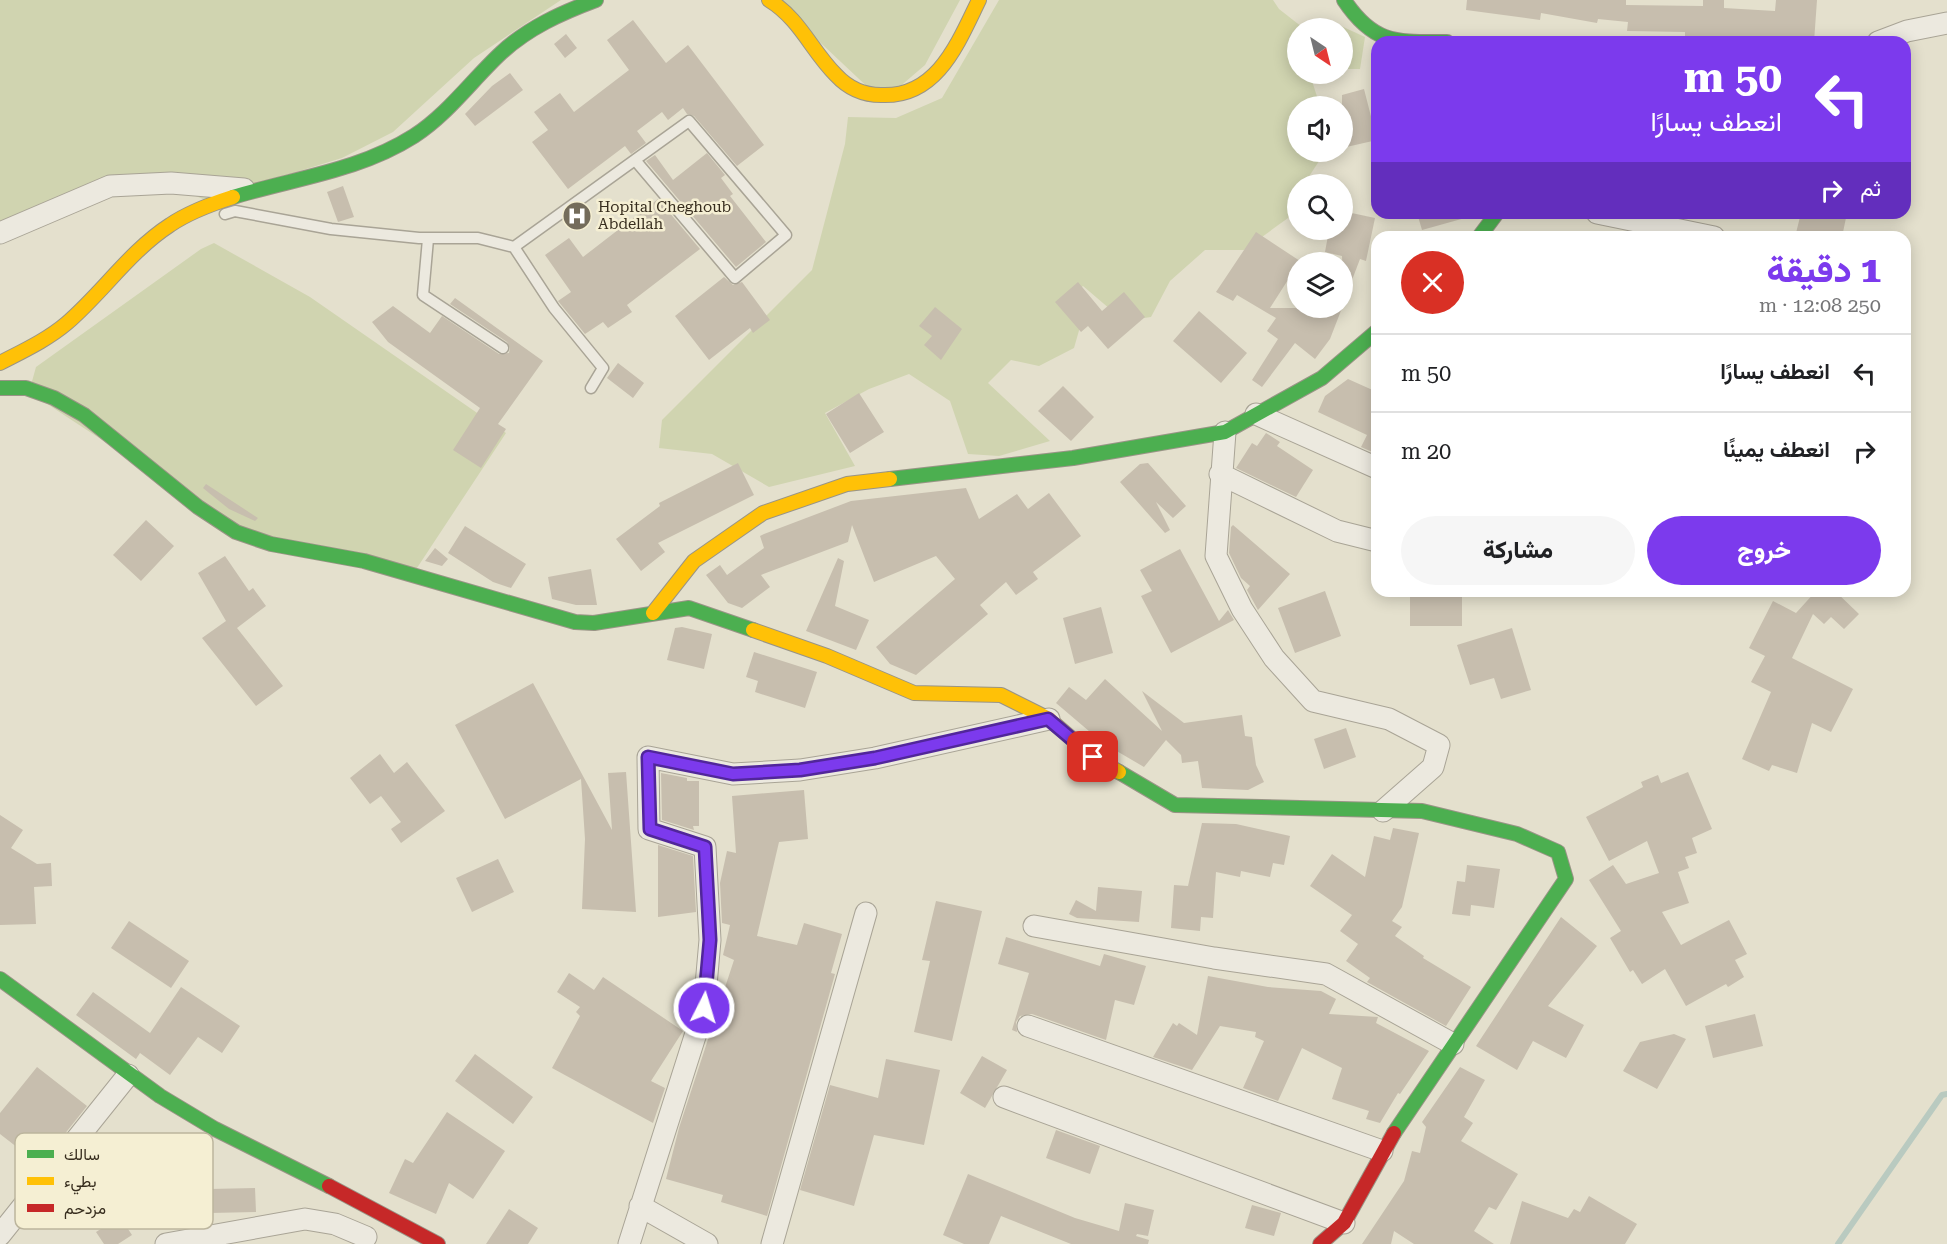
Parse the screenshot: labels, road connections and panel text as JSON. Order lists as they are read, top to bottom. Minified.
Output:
{"places":{"hospital":["Hopital Cheghoub Abdellah"]},"legend":["سالك","بطيء","مزدحم"],"north":"bottom right","page":{"turn":["50 m","انعطف يسارًا"],"then":"ثم","heading":["1 دقيقة","250 m · 12:08"],"list":[{"name":"انعطف يسارًا","value":"50 m"},{"name":"انعطف يمينًا","value":"20 m"}],"buttons":["خروج","مشاركة"]}}
